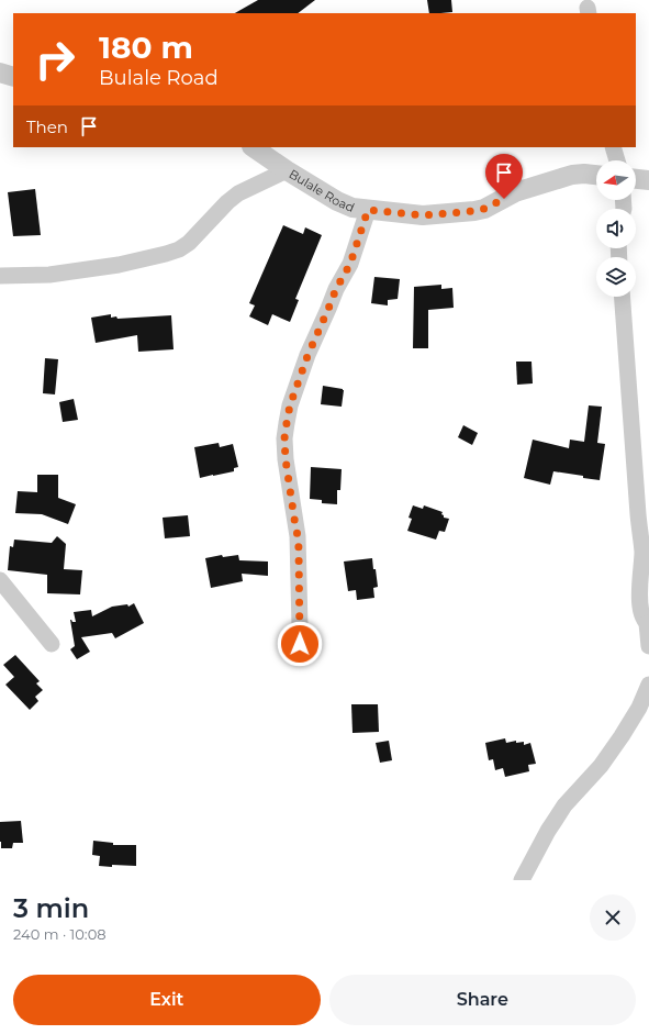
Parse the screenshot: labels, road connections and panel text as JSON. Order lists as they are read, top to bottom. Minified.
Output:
{"streets":{"street":["Bulale Road"]},"north":"left","page":{"turn":["180 m","Bulale Road"],"then":"Then","heading":["3 min","240 m · 10:08"],"buttons":["Exit","Share"]}}
